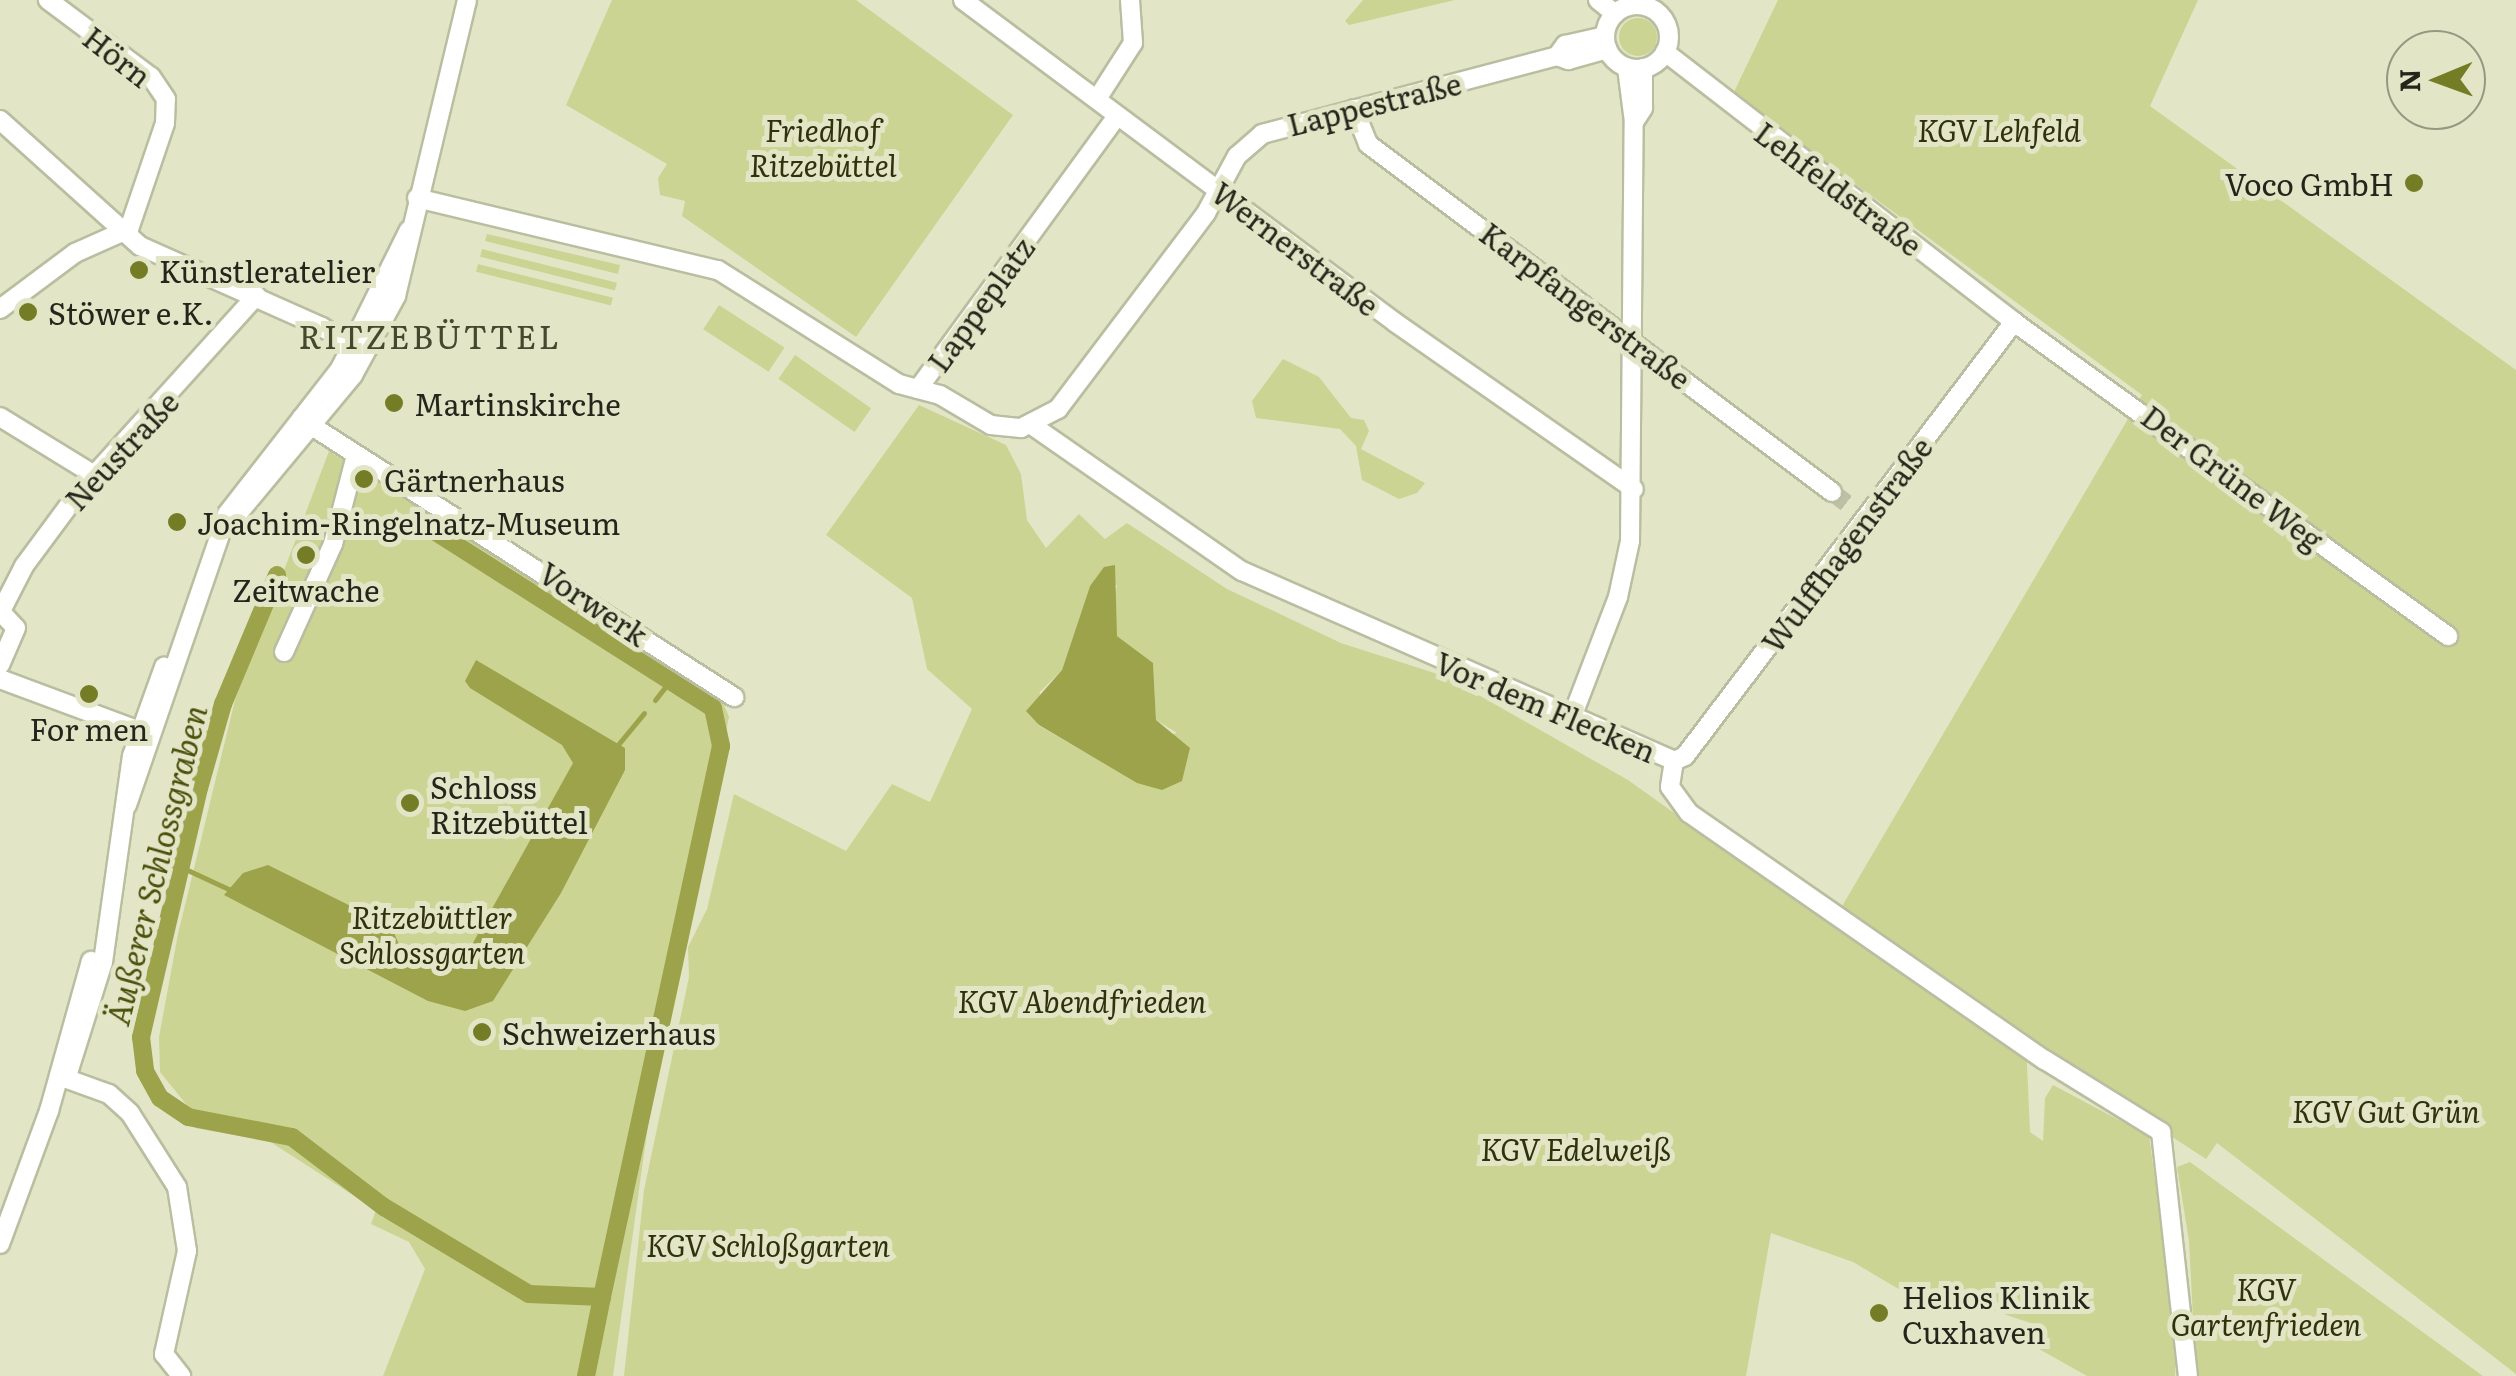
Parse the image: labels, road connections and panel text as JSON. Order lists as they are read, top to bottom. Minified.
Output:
{"streets":{"street":["Hörn","Lappestraße","Lehfeldstraße","Wernerstraße","Lappeplatz","Karpfangerstraße","Neustraße","Der Grüne Weg","Wulffhagenstraße","Vorwerk","Vor dem Flecken"]},"crossings":[["Lappestraße","Lehfeldstraße"],["Lappestraße","Wernerstraße"],["Lappestraße","Karpfangerstraße"],["Lehfeldstraße","Der Grüne Weg"],["Lehfeldstraße","Wulffhagenstraße"],["Wernerstraße","Lappeplatz"],["Lappeplatz","Vor dem Flecken"],["Der Grüne Weg","Wulffhagenstraße"],["Wulffhagenstraße","Vor dem Flecken"]],"districts":["RITZEBÜTTEL"],"water":["Äußerer Schlossgraben"],"parks":["Friedhof Ritzebüttel","KGV Lehfeld","Ritzebüttler Schlossgarten","KGV Abendfrieden","KGV Gut Grün","KGV Edelweiß","KGV Schloßgarten","KGV Gartenfrieden"],"places":["Voco GmbH","Künstleratelier","Stöwer e.K.","Martinskirche","Gärtnerhaus","Joachim-Ringelnatz-Museum","Zeitwache","For men","Schloss Ritzebüttel","Schweizerhaus","Helios Klinik Cuxhaven"],"north":"left"}
